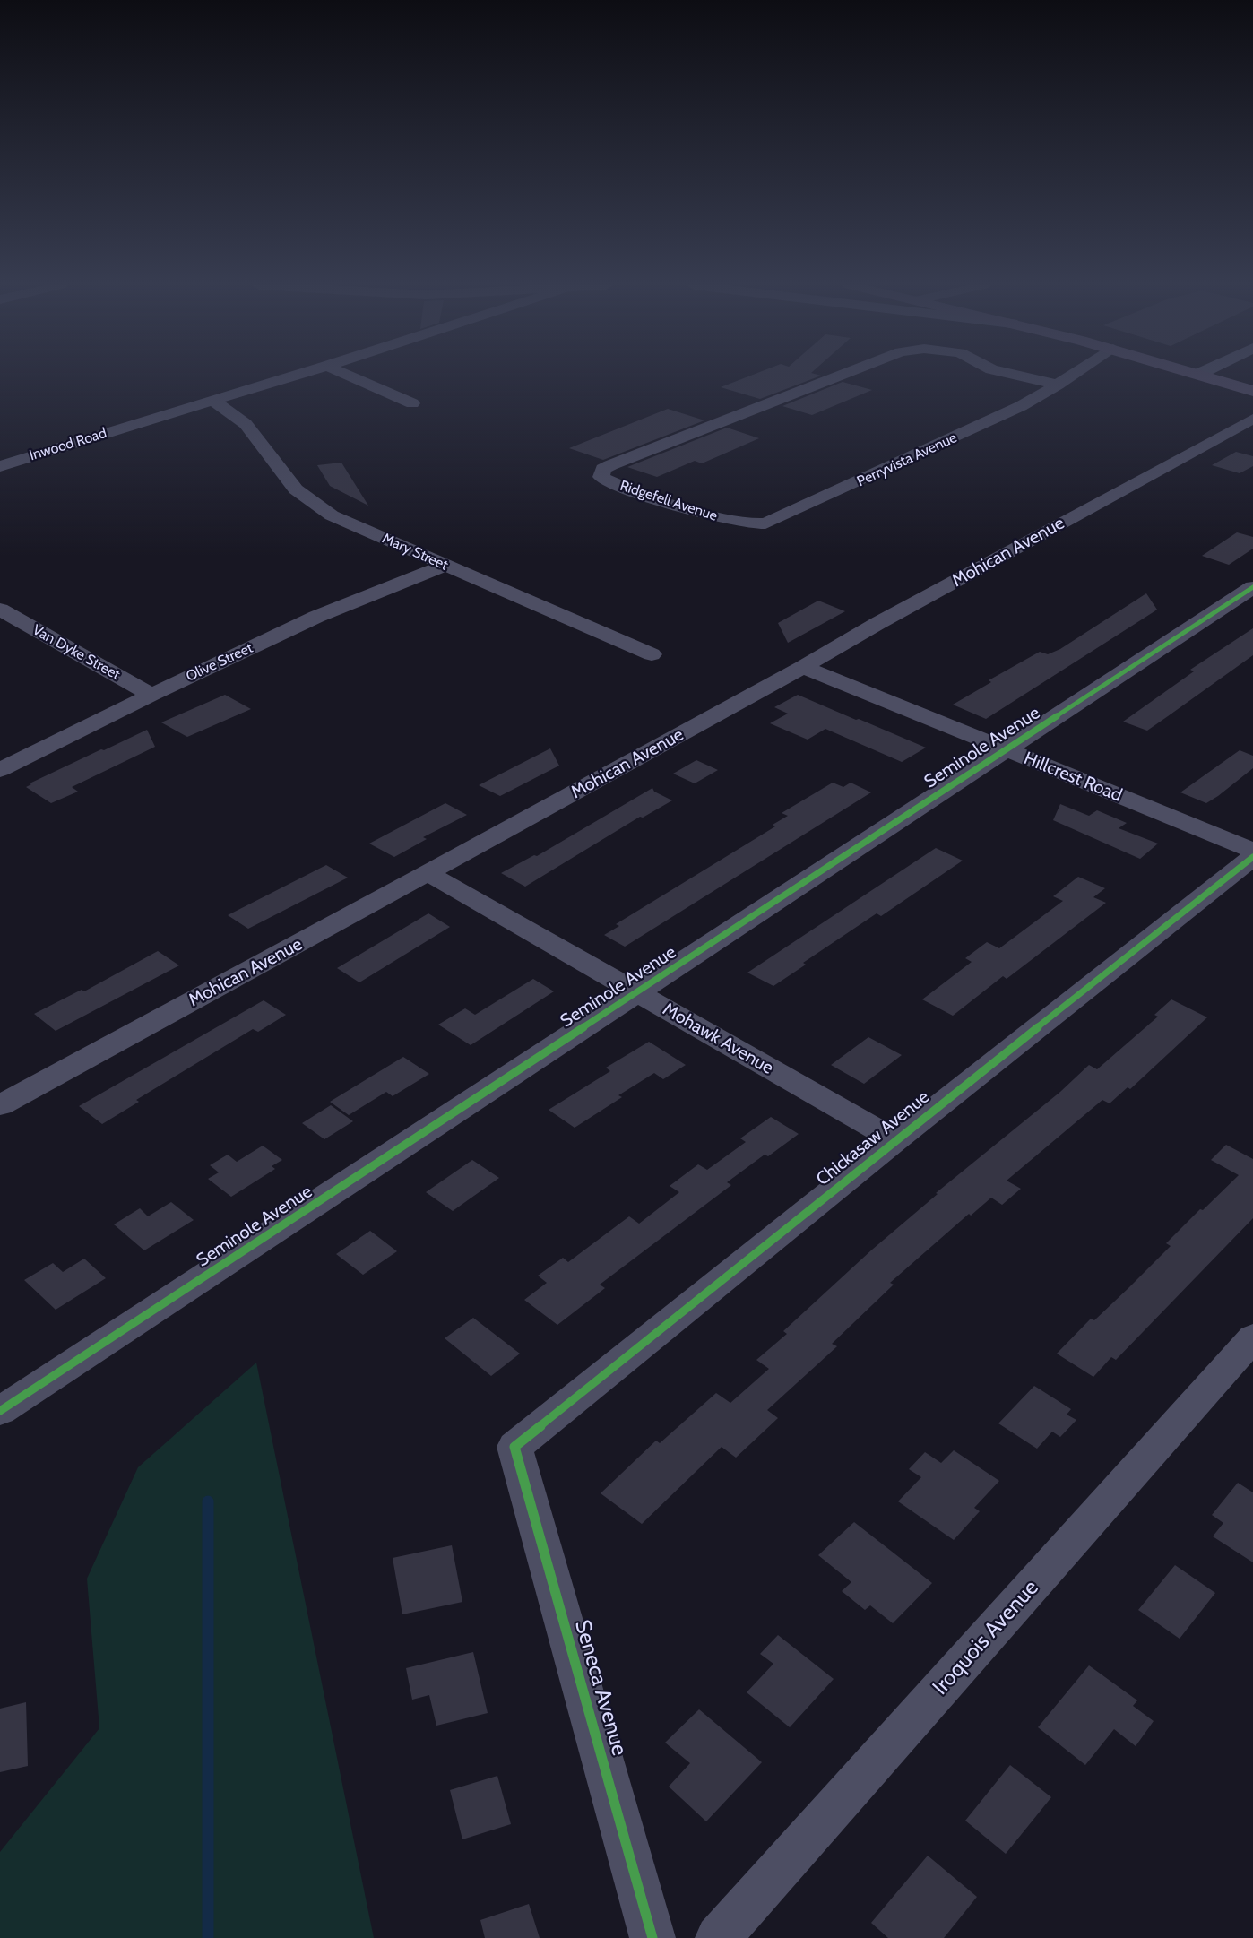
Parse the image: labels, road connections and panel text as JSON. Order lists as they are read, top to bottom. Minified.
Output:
{"streets":{"street":["Inwood Road","Perryvista Avenue","Ridgefell Avenue","Mary Street","Mohican Avenue","Van Dyke Street","Olive Street","Seminole Avenue","Hillcrest Road","Mohawk Avenue","Chickasaw Avenue","Iroquois Avenue","Seneca Avenue"]},"crossings":[["Inwood Road","Mary Street"],["Perryvista Avenue","Ridgefell Avenue"],["Mary Street","Olive Street"],["Mohican Avenue","Hillcrest Road"],["Mohican Avenue","Mohawk Avenue"],["Van Dyke Street","Olive Street"],["Seminole Avenue","Hillcrest Road"],["Seminole Avenue","Mohawk Avenue"],["Mohawk Avenue","Chickasaw Avenue"],["Chickasaw Avenue","Seneca Avenue"]]}
